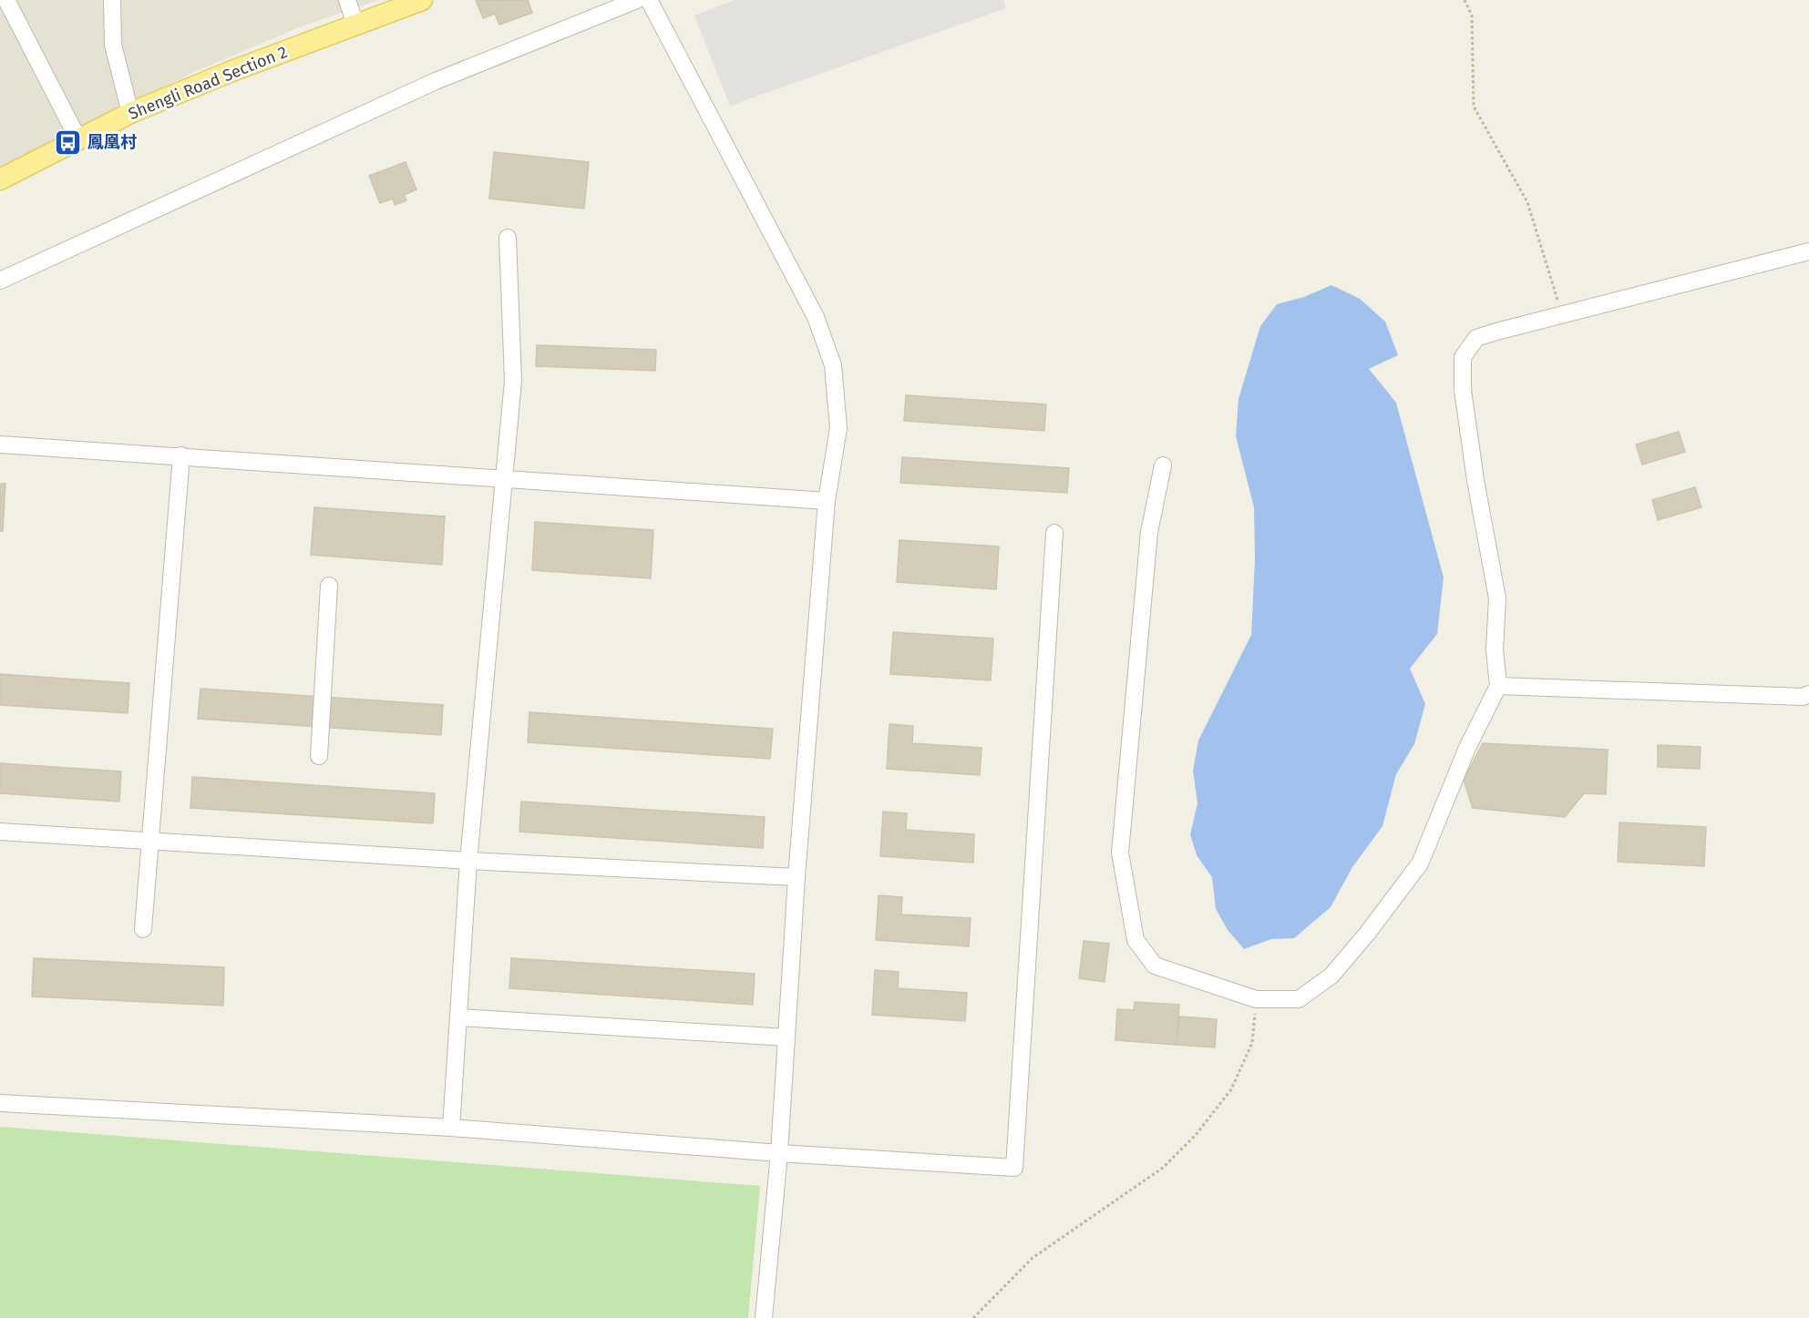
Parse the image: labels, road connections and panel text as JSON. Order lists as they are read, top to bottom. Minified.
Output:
{"streets":{"main road":["Shengli Road Section 2"]},"places":{"bus stop":["鳳凰村"]}}
